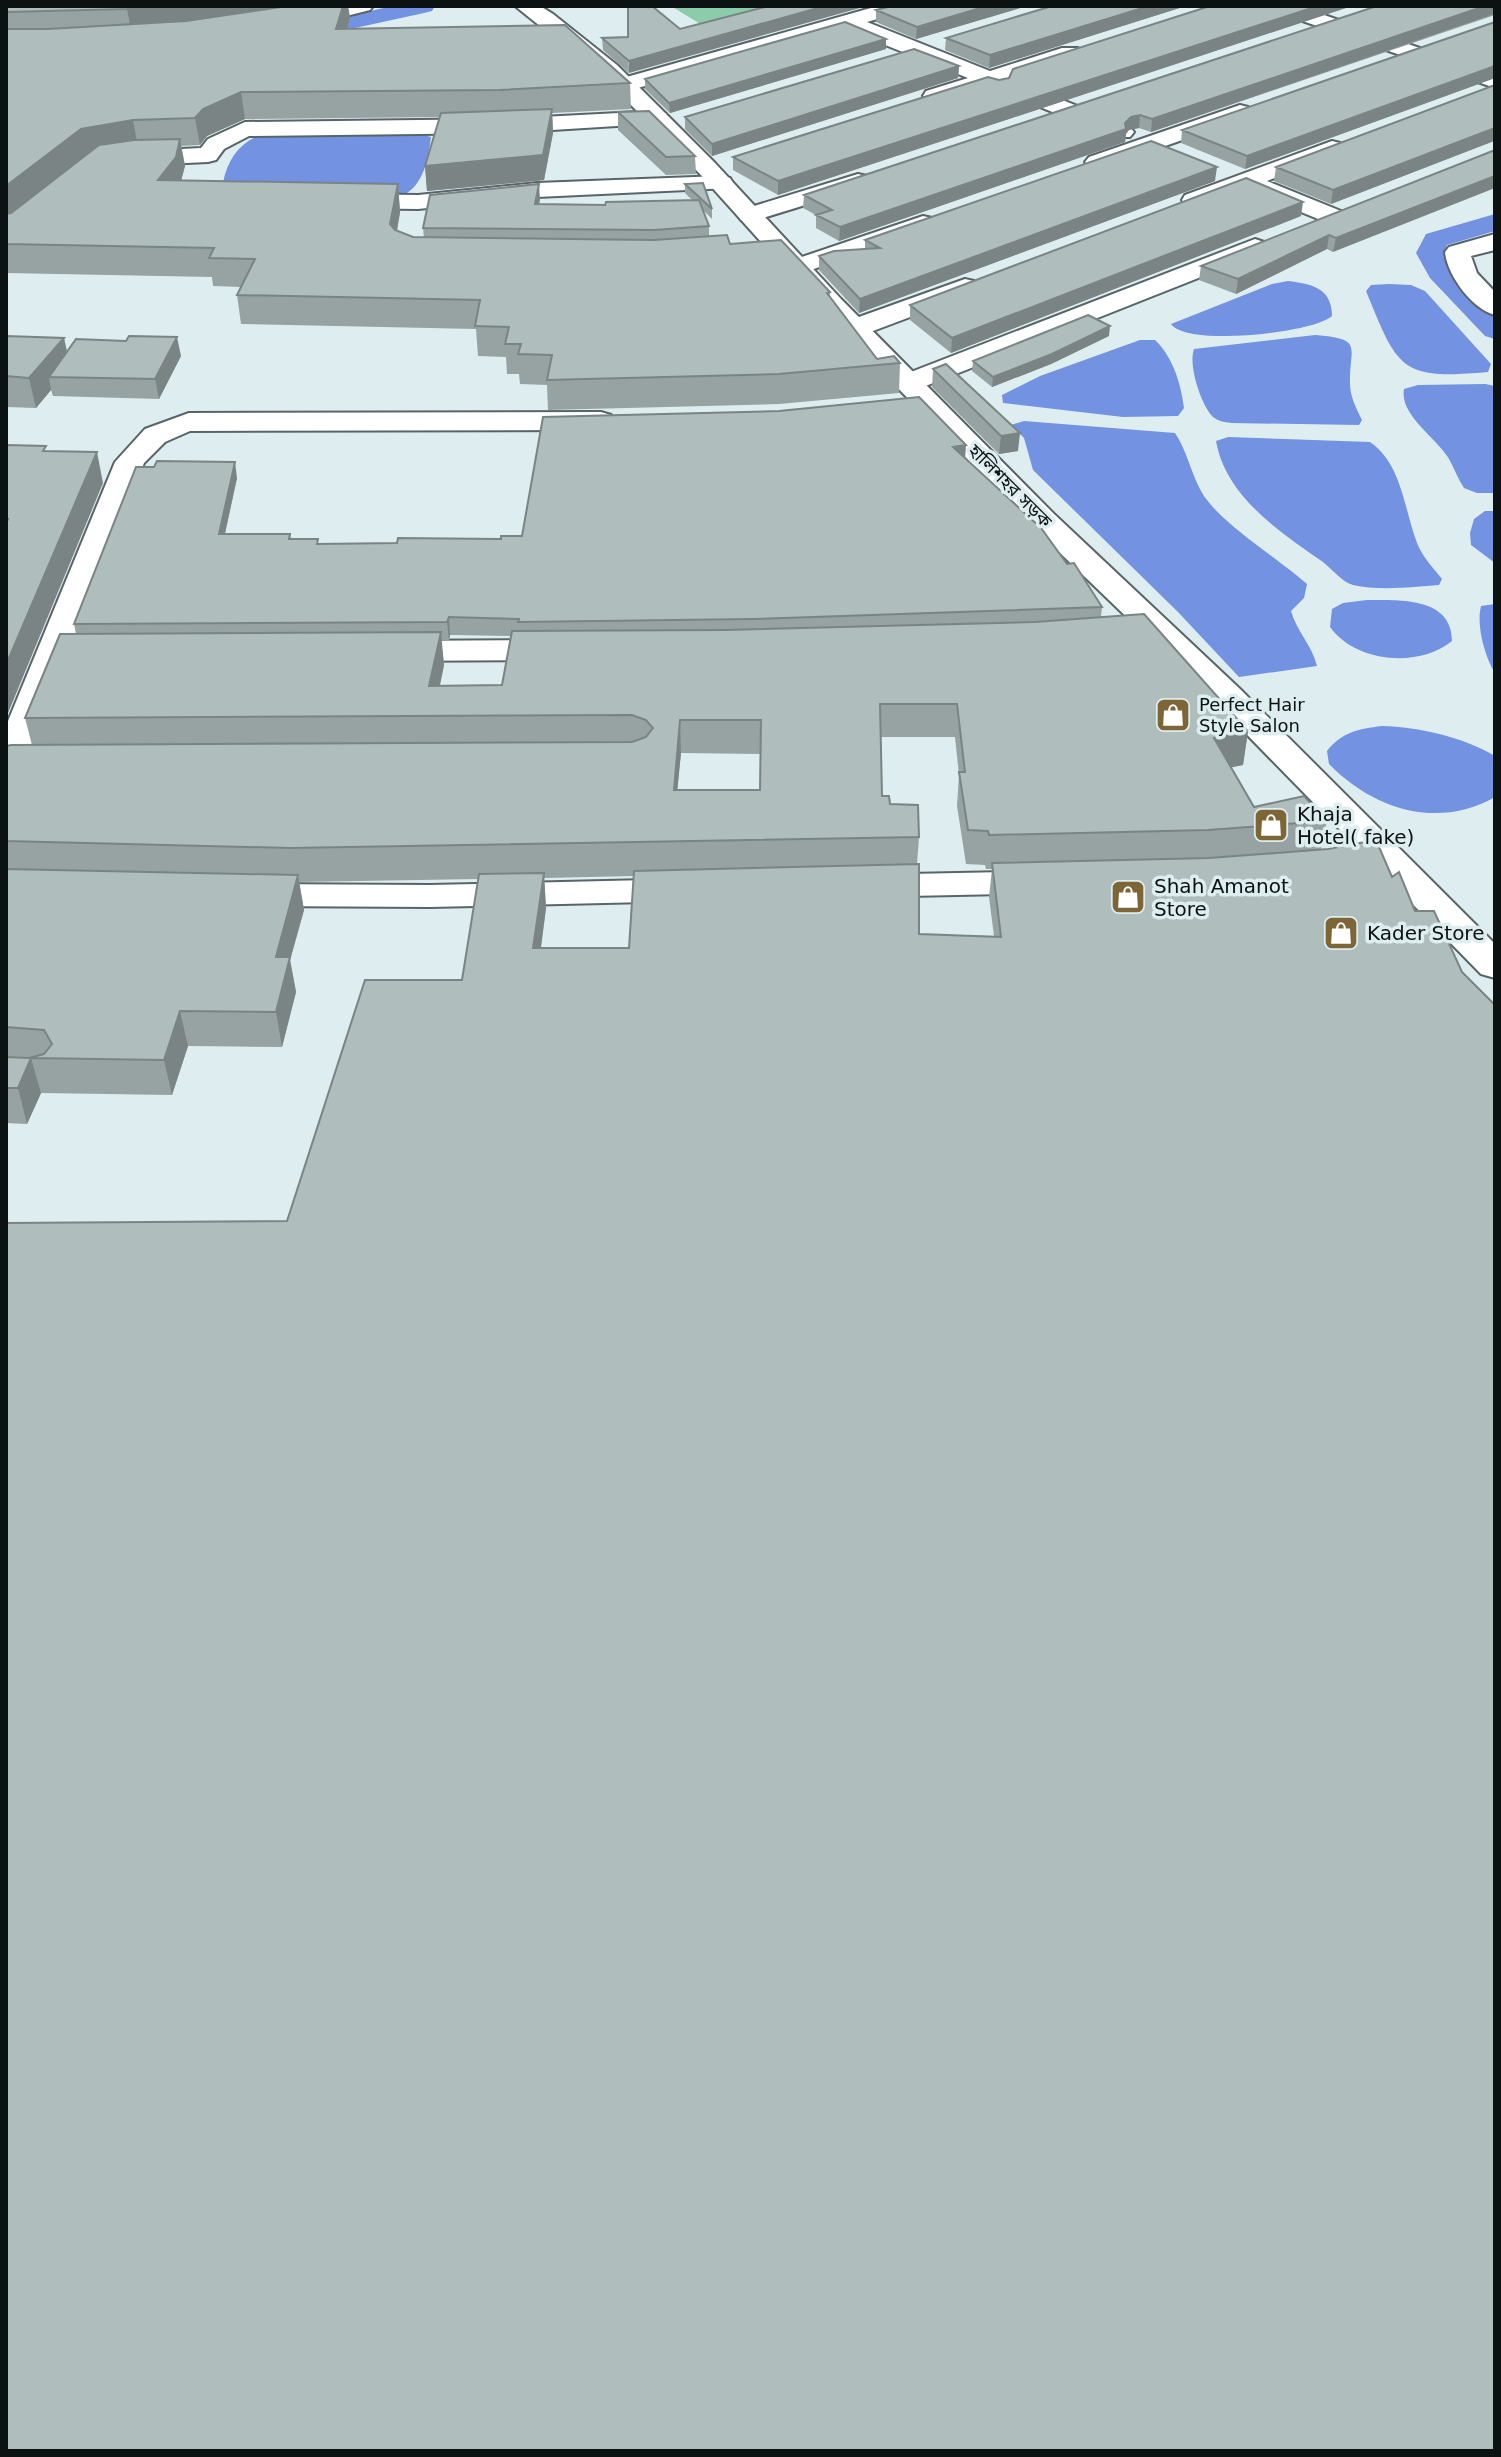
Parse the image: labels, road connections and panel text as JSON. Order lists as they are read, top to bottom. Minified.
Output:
{"streets":{"street":["হালিশহর সড়ক"]},"places":{"shop":["Perfect Hair Style Salon","Khaja Hotel( fake)","Shah Amanot Store","Kader Store"]}}
